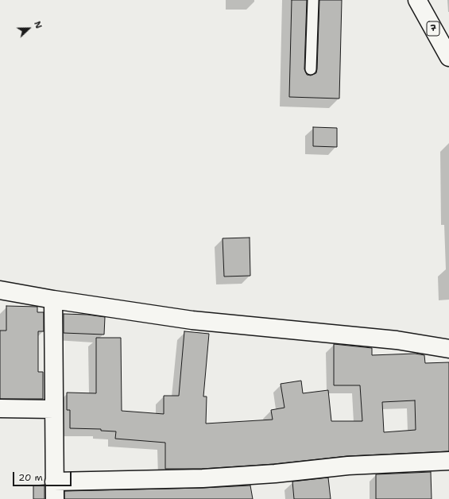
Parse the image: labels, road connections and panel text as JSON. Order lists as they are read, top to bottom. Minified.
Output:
{"streets":{"main road":["7"]},"scale_bar":"20 m","north":"right"}
